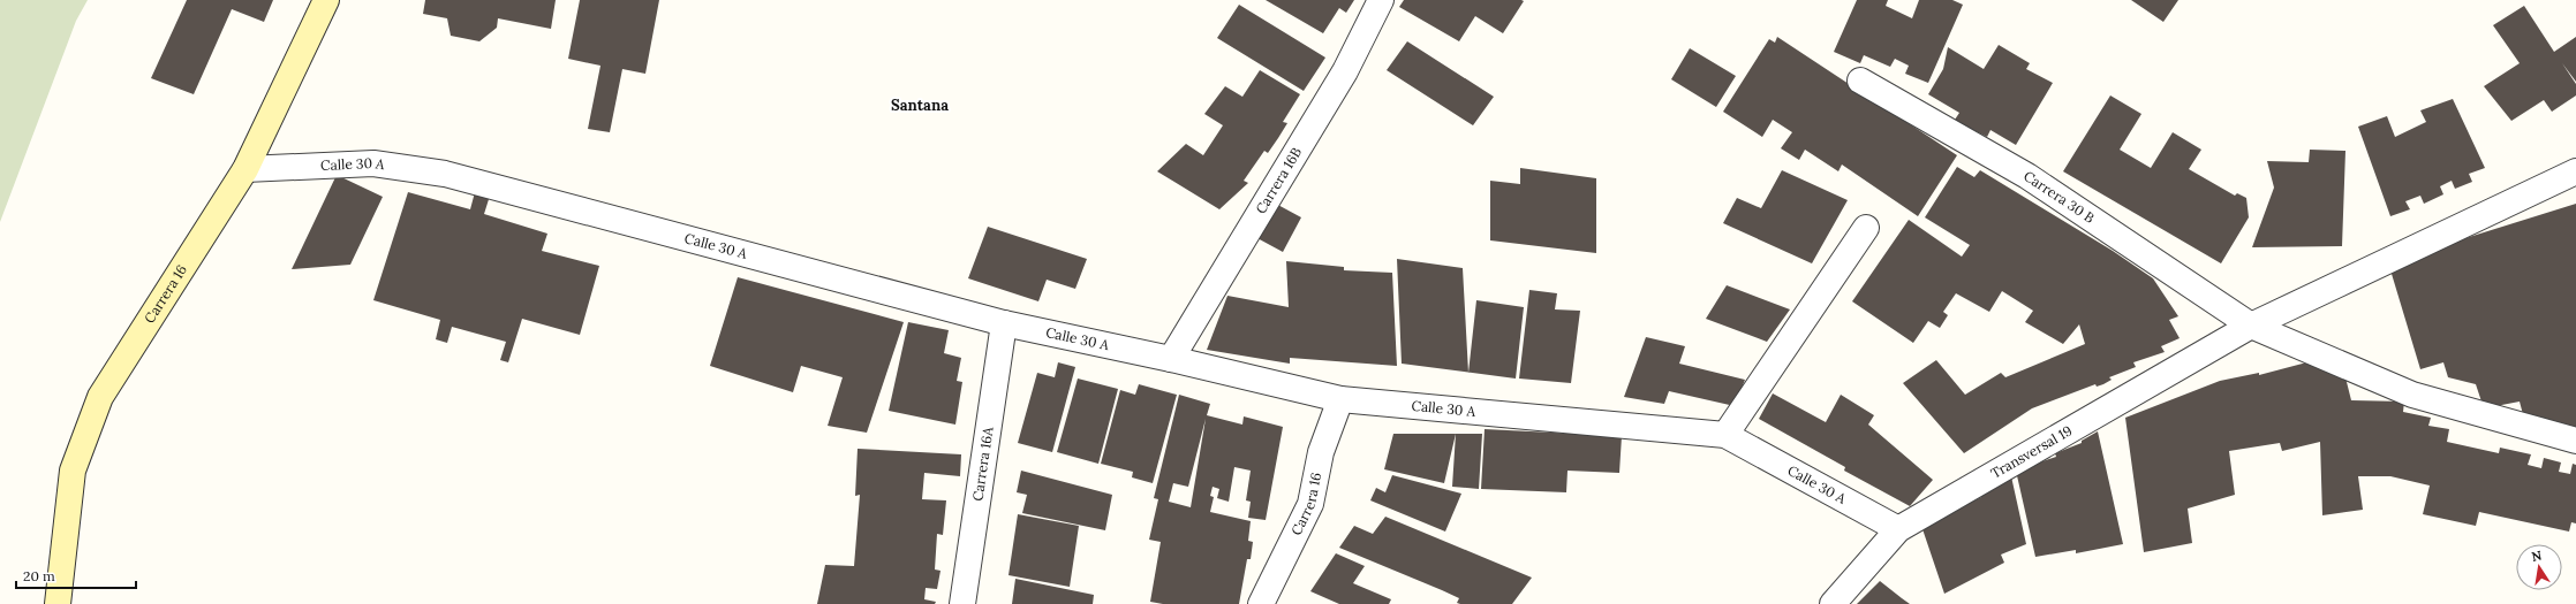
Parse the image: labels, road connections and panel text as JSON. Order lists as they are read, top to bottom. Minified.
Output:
{"streets":{"main road":["Carrera 16"],"street":["Calle 30 A","Carrera 16B","Carrera 30 B","Transversal 19","Carrera 16A"]},"crossings":[["Calle 30 A","Carrera 16B"],["Calle 30 A","Carrera 16"],["Calle 30 A","Transversal 19"],["Calle 30 A","Carrera 16A"],["Carrera 30 B","Transversal 19"]],"districts":["Santana"],"scale_bar":"20 m","north":"top"}
